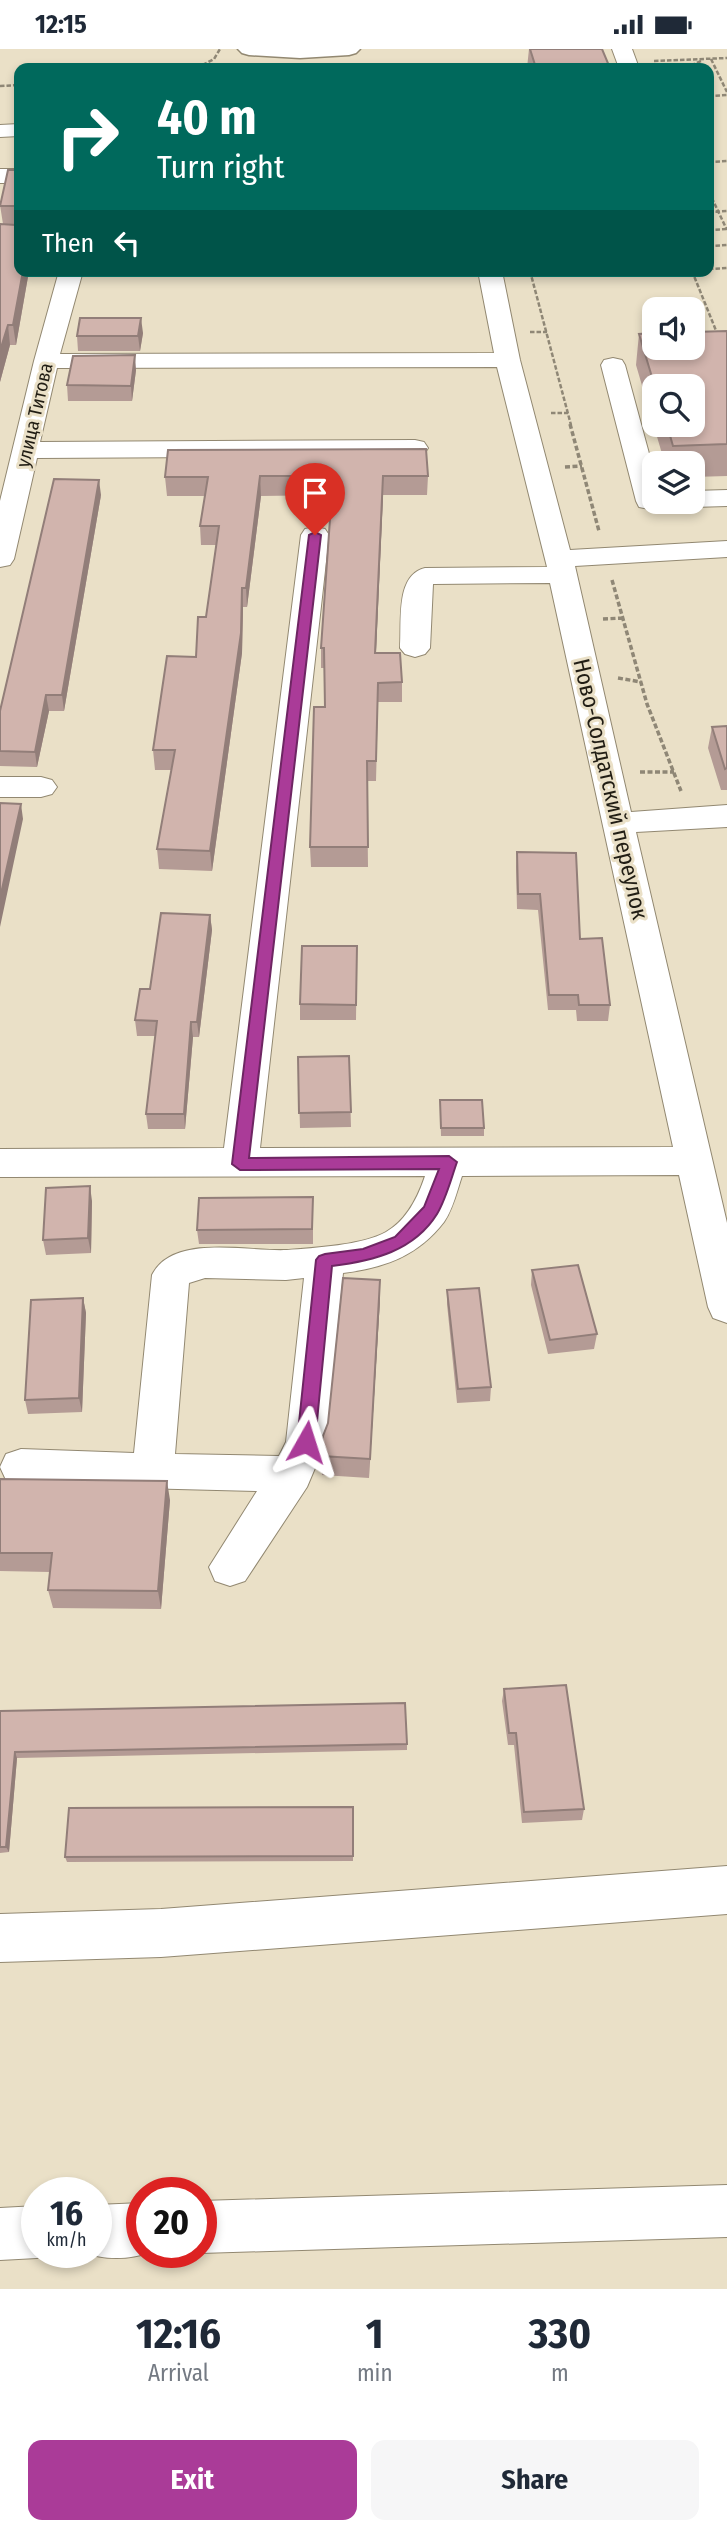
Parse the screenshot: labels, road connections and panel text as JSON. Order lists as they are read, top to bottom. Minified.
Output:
{"streets":{"street":["улица Титова","Ново-Солдатский переулок"]},"page":{"status":"12:15","turn":["40 m","Turn right"],"then":"Then","speed":"16 km/h","limit":"20","eta":["12:16","Arrival","1","min","330","m"],"buttons":["Exit","Share"]}}
